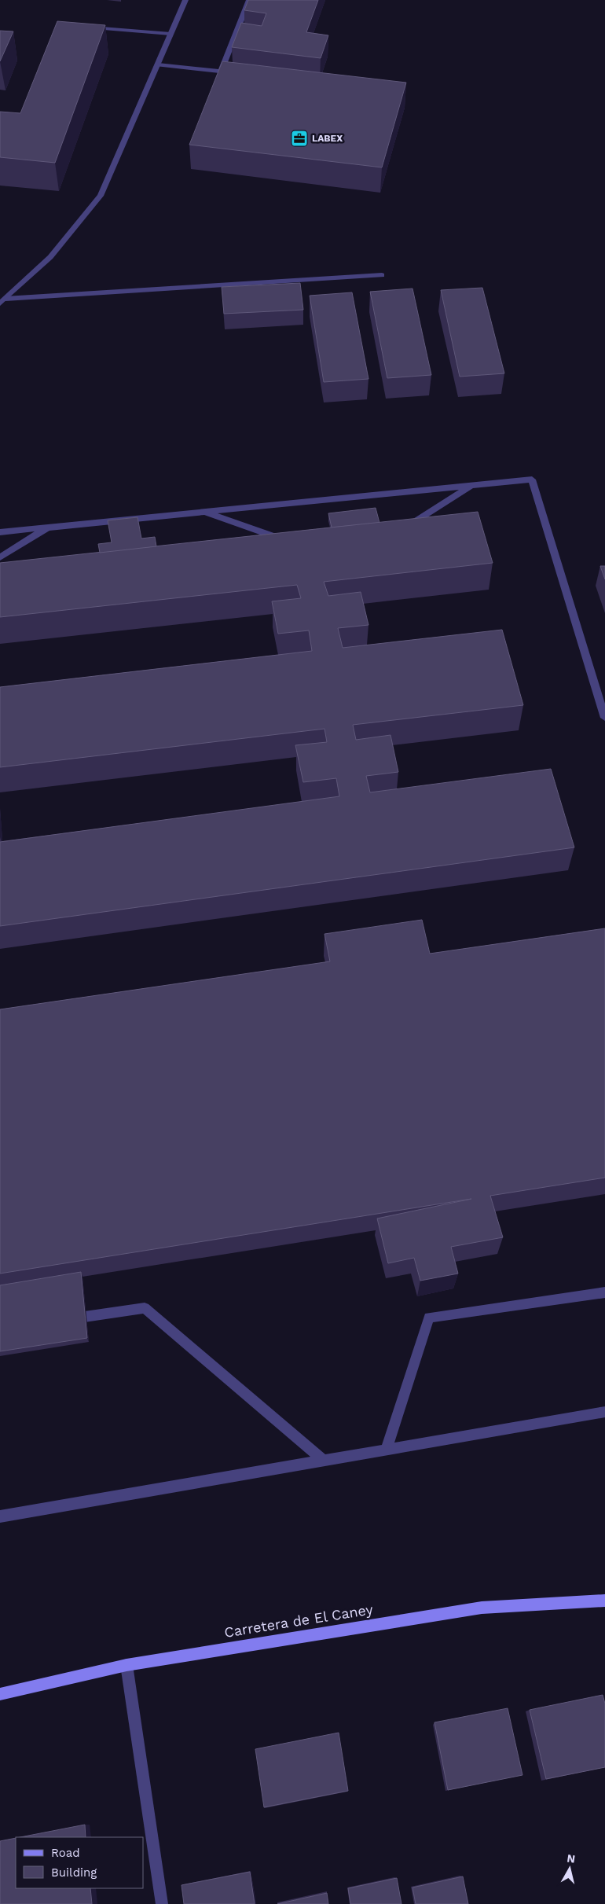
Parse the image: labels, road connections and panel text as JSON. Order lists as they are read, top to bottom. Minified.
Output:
{"streets":{"main road":["Carretera de El Caney"]},"places":{"office":["LABEX"]},"legend":["Road","Building"],"north":"top"}
